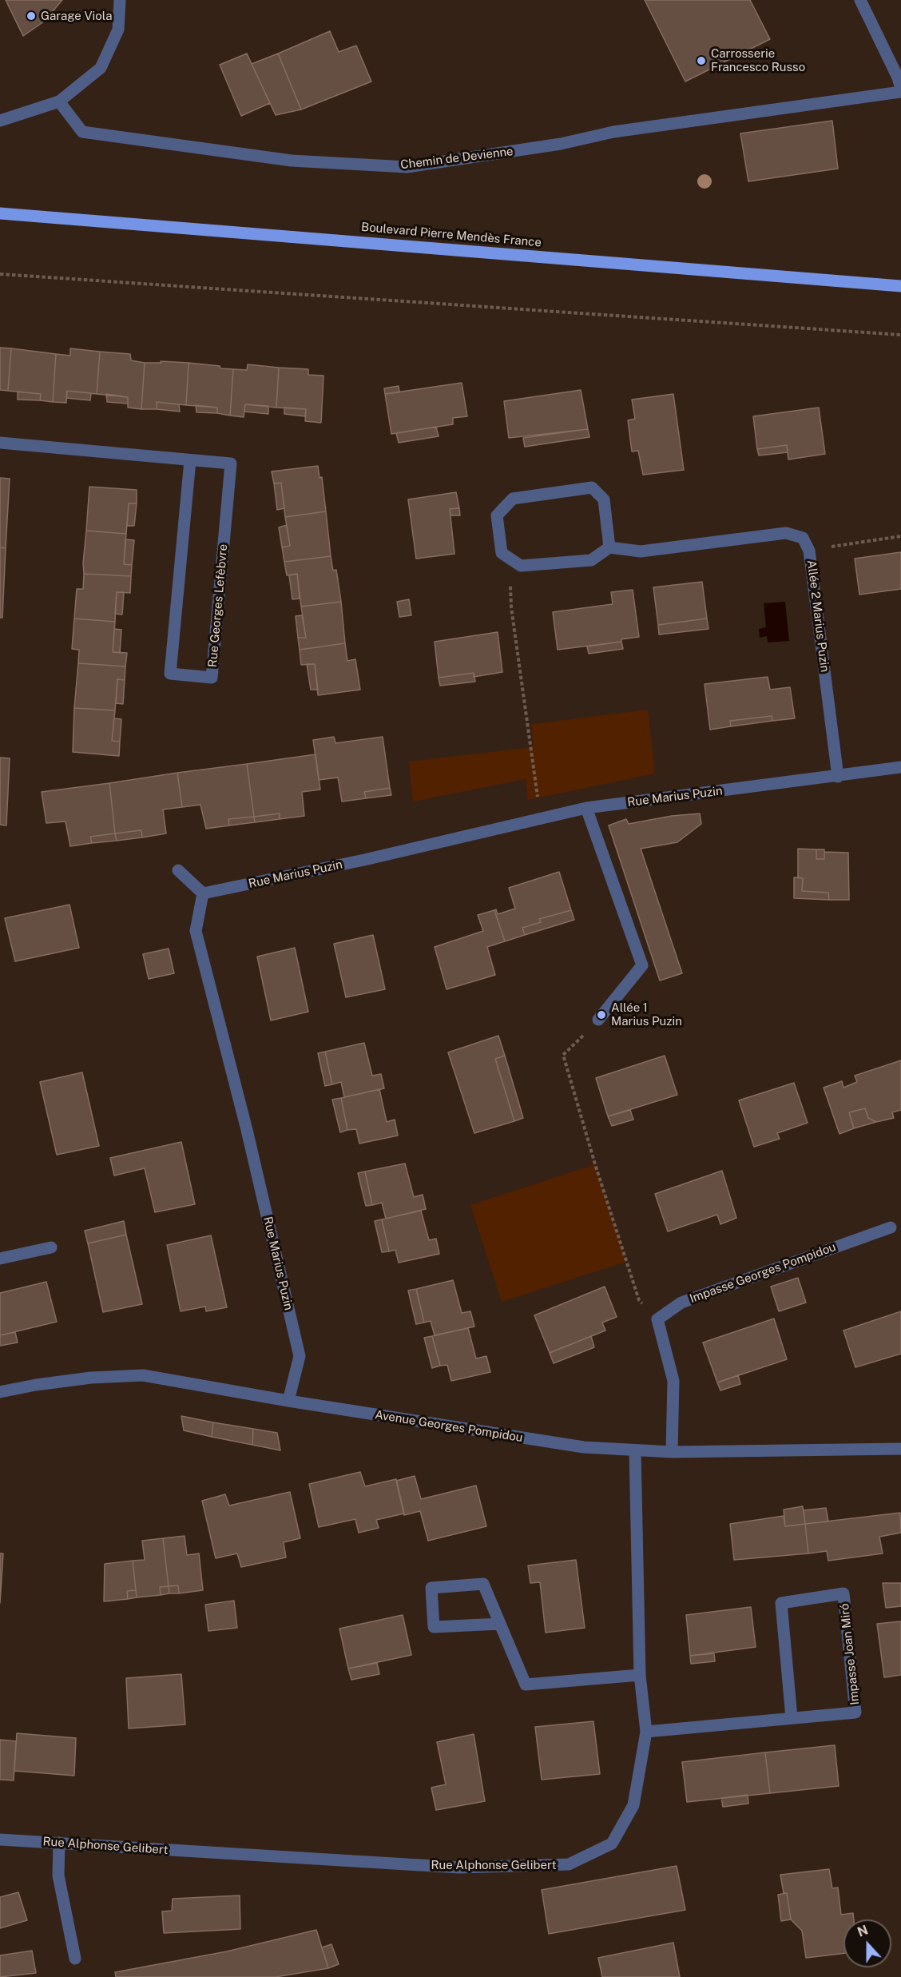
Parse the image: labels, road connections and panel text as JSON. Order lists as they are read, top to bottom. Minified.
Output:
{"streets":{"main road":["Boulevard Pierre Mendès France"],"street":["Chemin de Devienne","Rue Georges Lefèbvre","Allée 2 Marius Puzin","Rue Marius Puzin","Impasse Georges Pompidou","Avenue Georges Pompidou","Impasse Joan Miró","Rue Alphonse Gelibert"]},"crossings":[["Allée 2 Marius Puzin","Rue Marius Puzin"],["Rue Marius Puzin","Avenue Georges Pompidou"],["Avenue Georges Pompidou","Rue Alphonse Gelibert"],["Impasse Joan Miró","Rue Alphonse Gelibert"]],"places":["Garage Viola","Carrosserie Francesco Russo","Allée 1 Marius Puzin"],"north":"top"}
